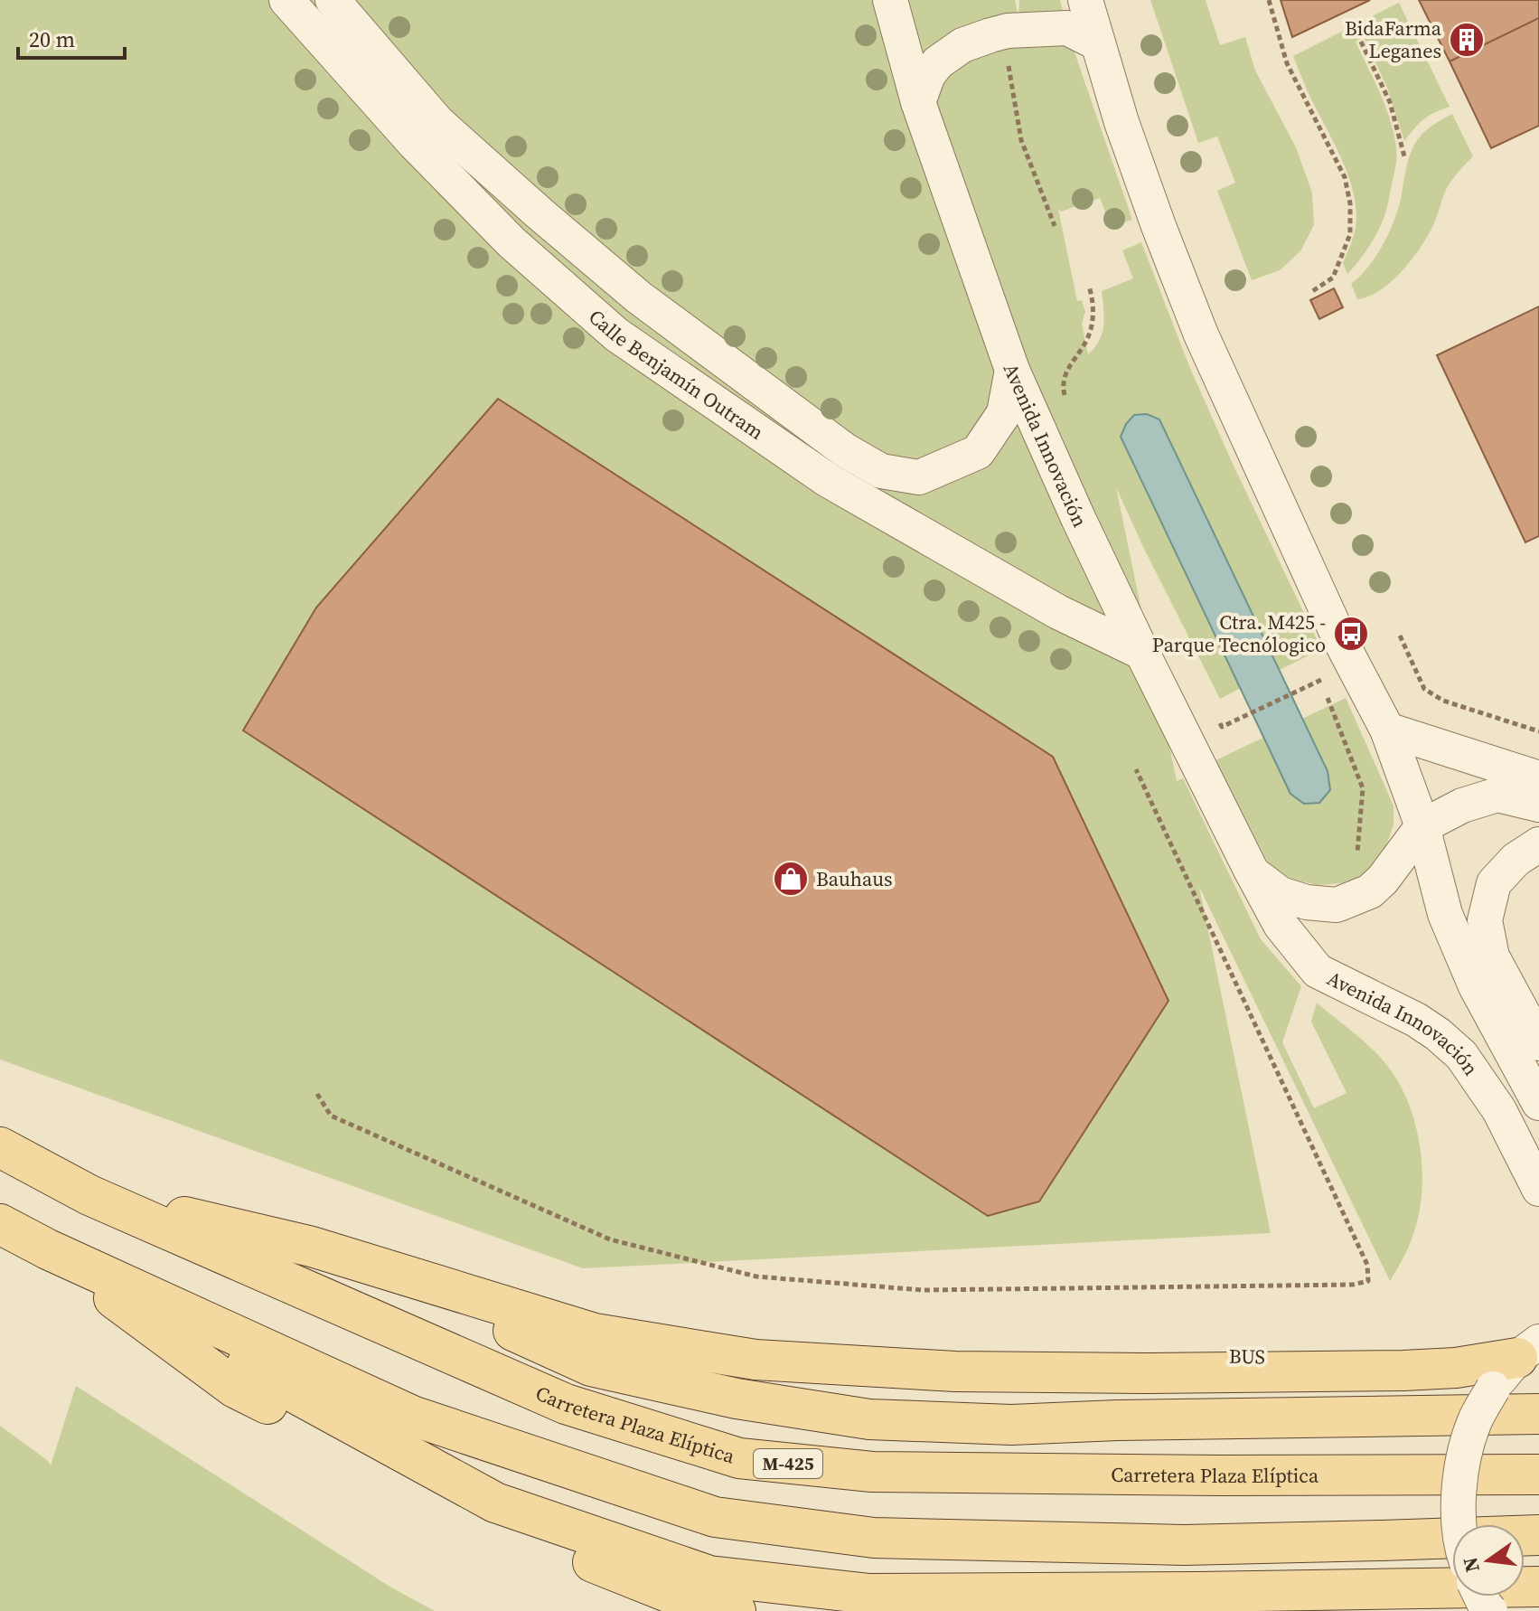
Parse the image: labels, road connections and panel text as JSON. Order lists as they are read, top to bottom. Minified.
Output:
{"streets":{"main road":["Carretera Plaza Elíptica","M-425"],"street":["Calle Benjamín Outram","Avenida Innovación"]},"crossings":[["Calle Benjamín Outram","Avenida Innovación"]],"places":{"building":["BidaFarma Leganes"],"bus stop":["Ctra. M425 - Parque Tecnólogico"],"shop":["Bauhaus"]},"scale_bar":"20 m","north":"left"}
